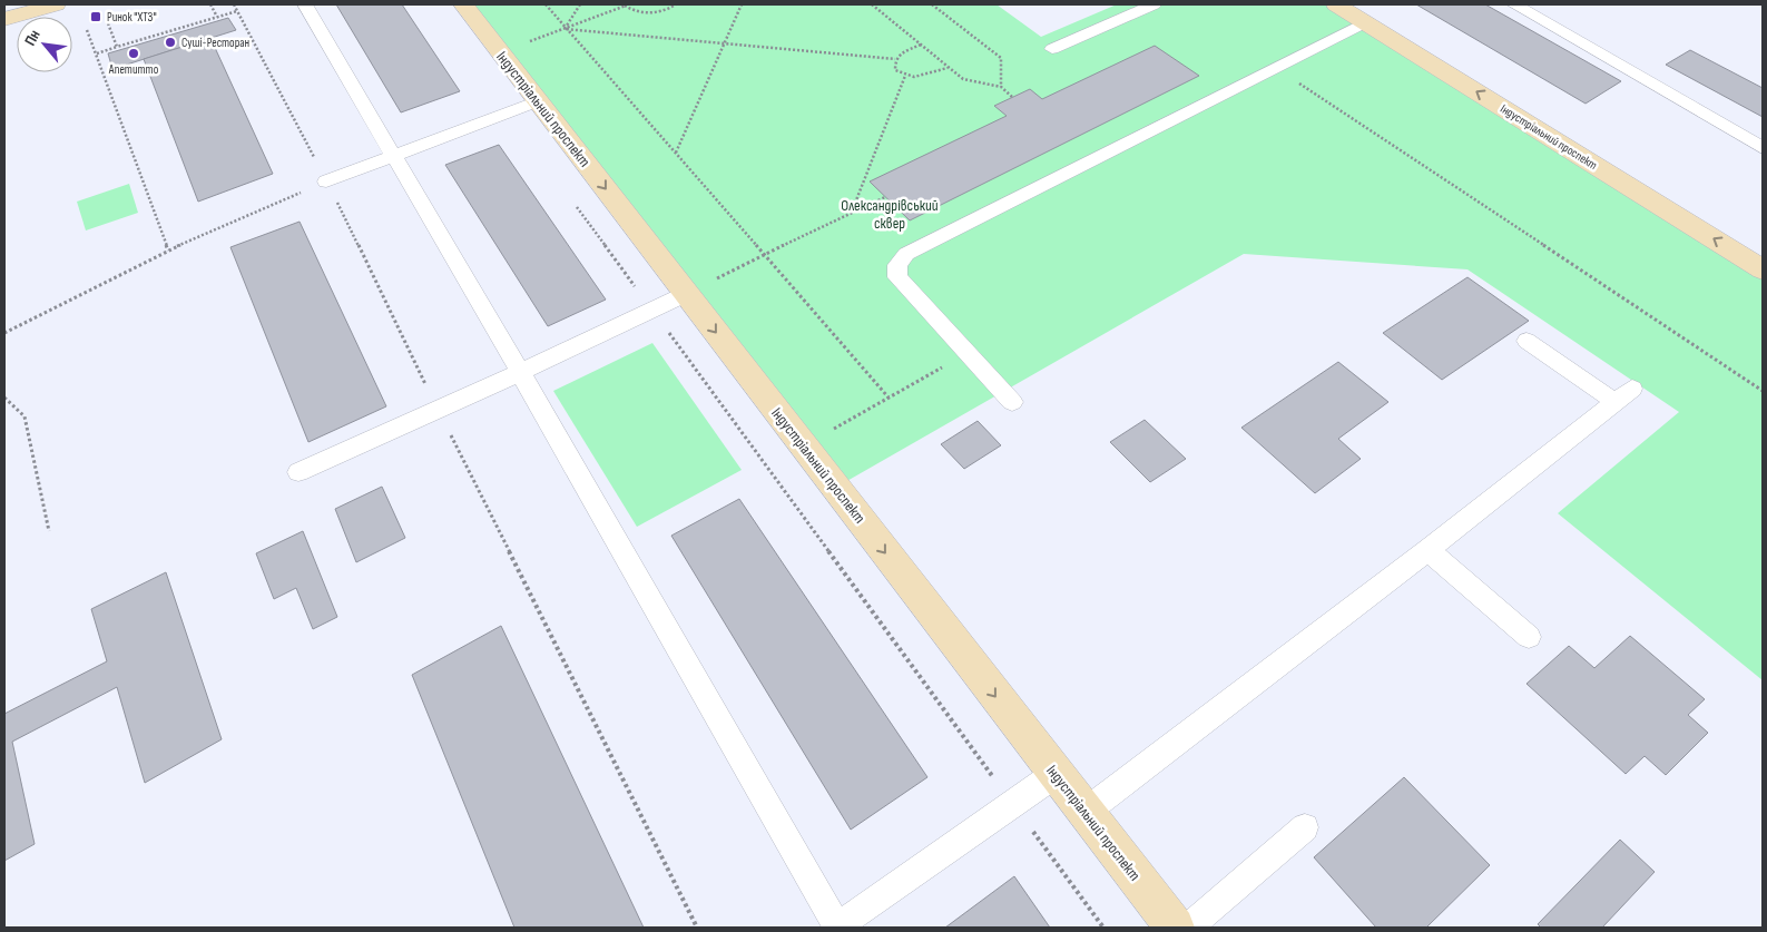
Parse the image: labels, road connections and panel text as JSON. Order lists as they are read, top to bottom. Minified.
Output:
{"streets":{"street":["Індустріальний проспект"]},"parks":["Олександрівський сквер"],"places":{"transit":["Ринок \"ХТЗ\""],"other":["Суші-Ресторан","Апетитто"]},"north":"top left"}
